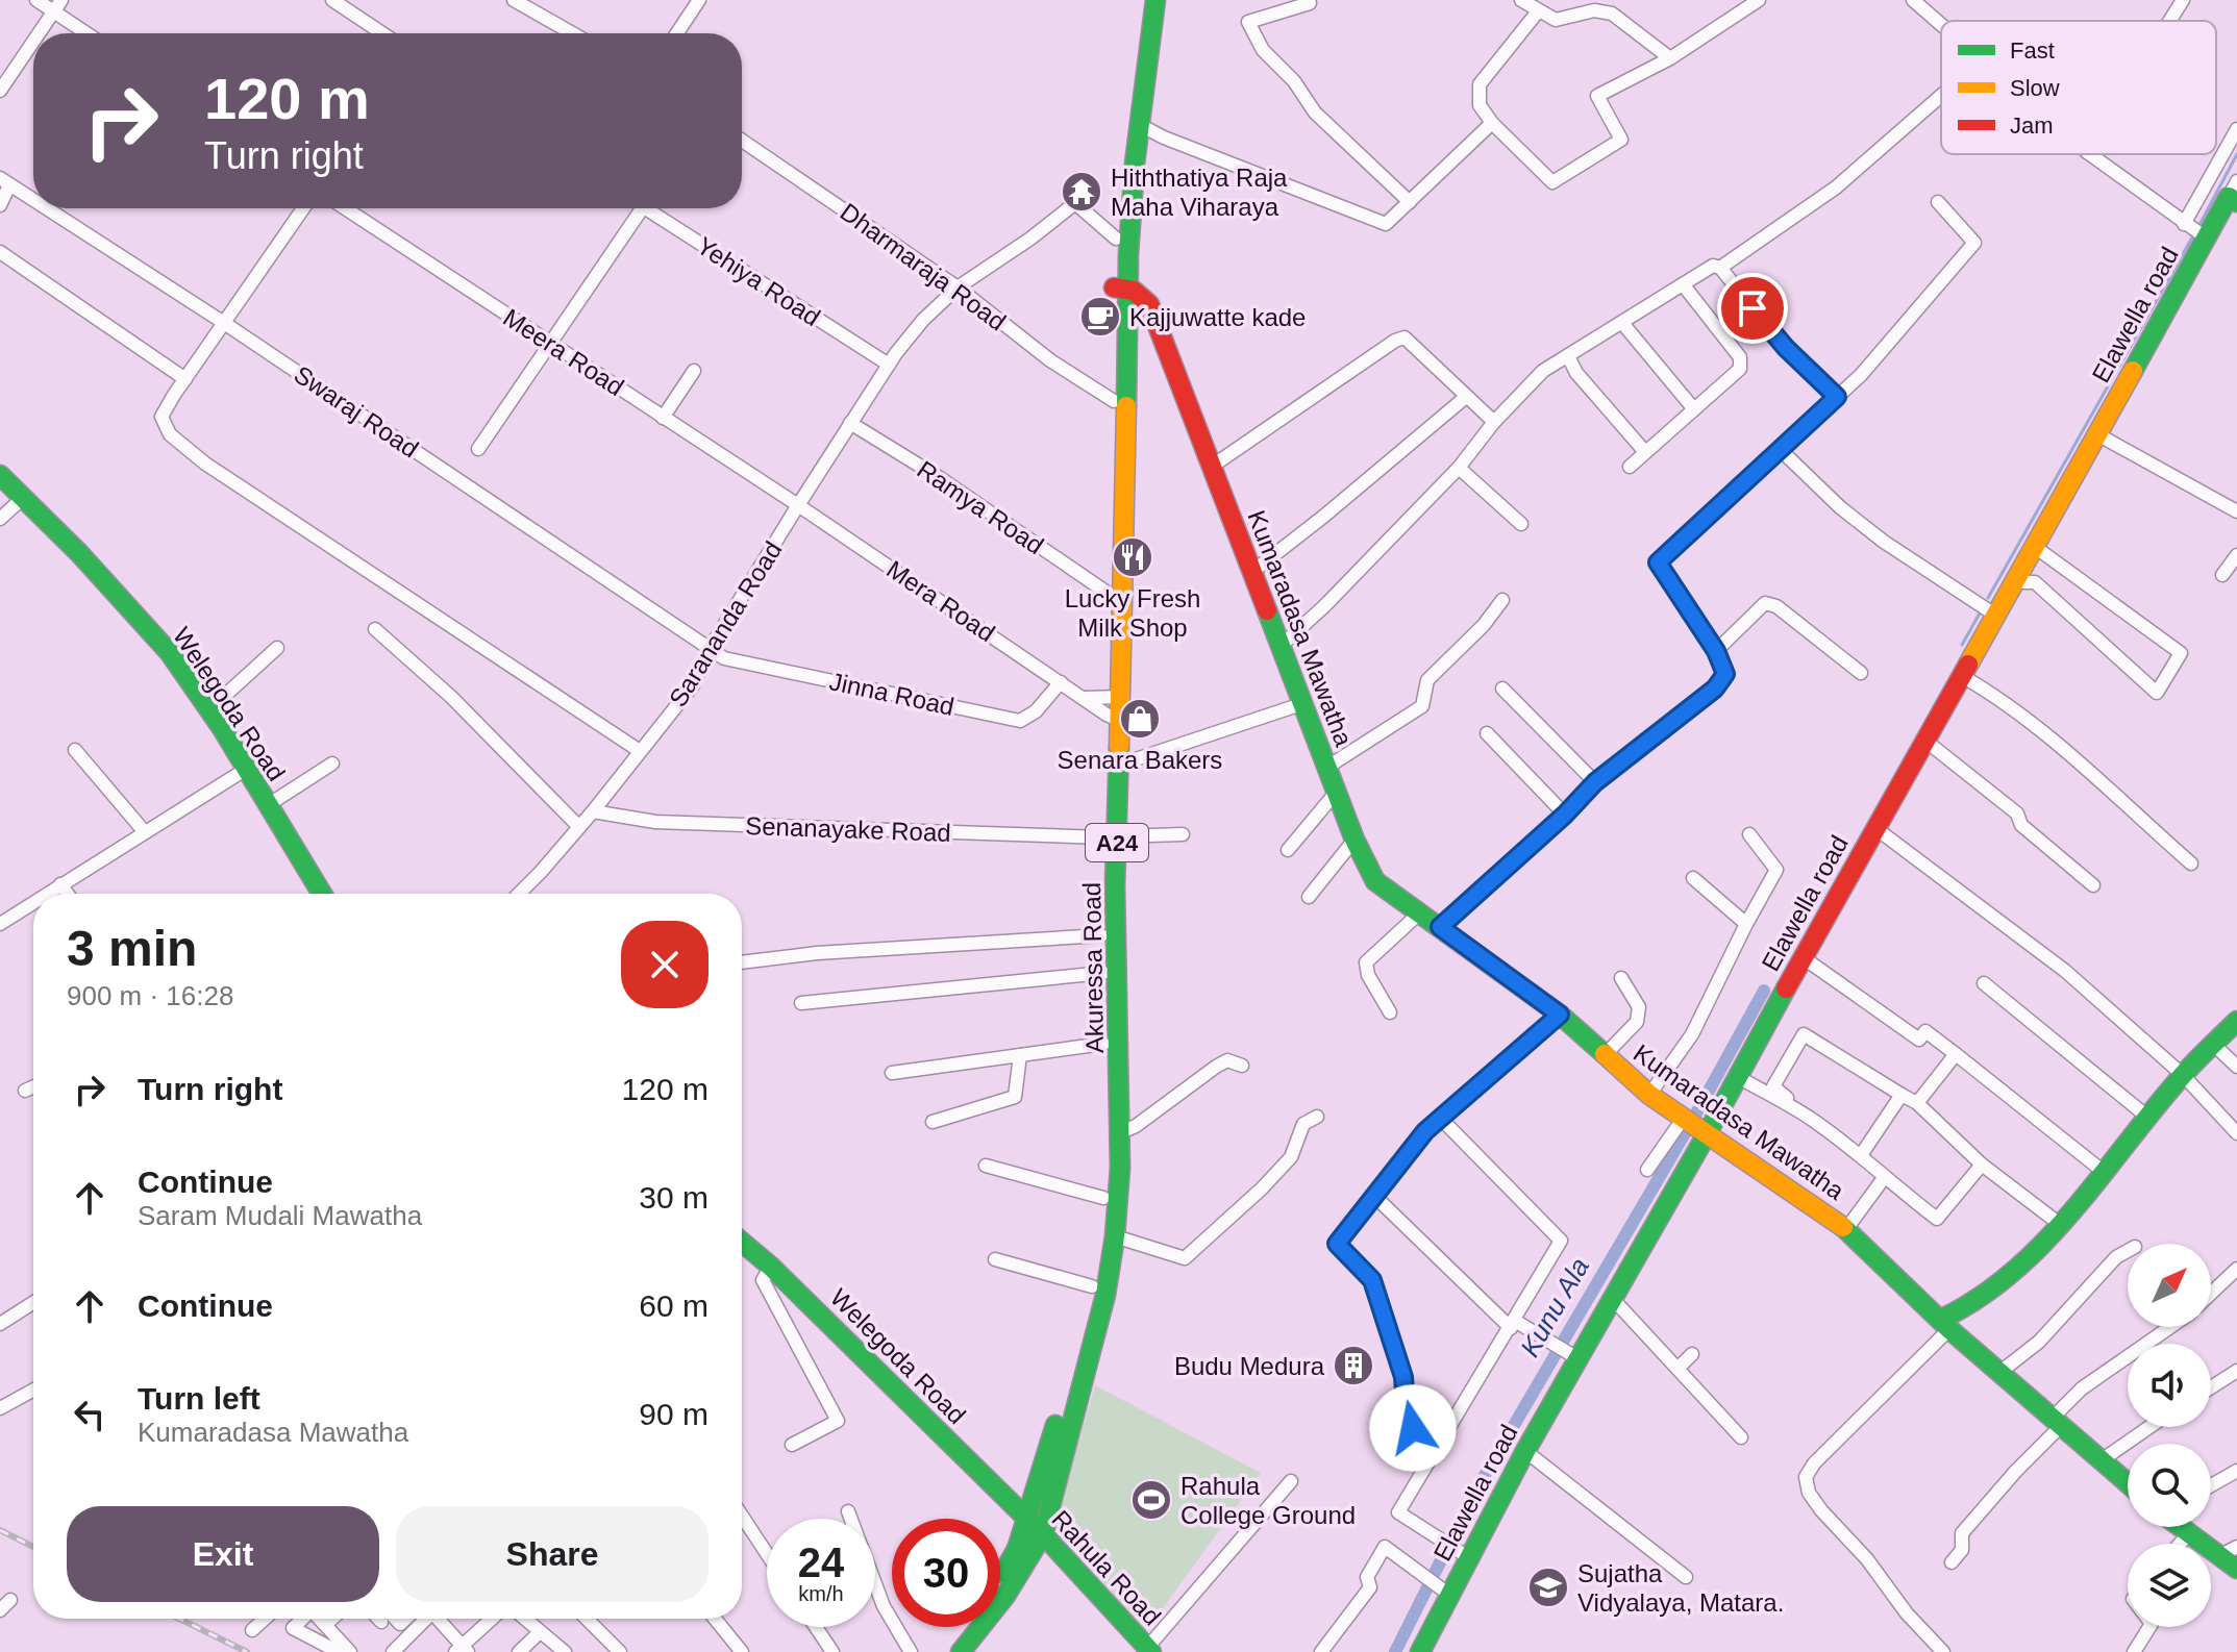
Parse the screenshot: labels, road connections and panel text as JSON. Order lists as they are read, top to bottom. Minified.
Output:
{"streets":{"main road":["Elawella road","Kumaradasa Mawatha","Welegoda Road","A24","Akuressa Road","Rahula Road"],"street":["Dharmaraja Road","Yehiya Road","Meera Road","Swaraj Road","Ramya Road","Mera Road","Sarananda Road","Jinna Road","Senanayake Road"]},"crossings":[["Dharmaraja Road","Sarananda Road"],["Dharmaraja Road","Akuressa Road"],["Yehiya Road","Sarananda Road"],["Elawella road","Kumaradasa Mawatha"],["Meera Road","Mera Road"],["Meera Road","Sarananda Road"],["Swaraj Road","Sarananda Road"],["Swaraj Road","Jinna Road"],["Ramya Road","Sarananda Road"],["Ramya Road","Akuressa Road"],["Mera Road","Sarananda Road"],["Mera Road","Jinna Road"],["Mera Road","Akuressa Road"],["Sarananda Road","Jinna Road"],["Sarananda Road","Senanayake Road"],["Sarananda Road","Akuressa Road"],["Kumaradasa Mawatha","Akuressa Road"],["Welegoda Road","Akuressa Road"],["Welegoda Road","Rahula Road"],["Senanayake Road","Akuressa Road"],["Akuressa Road","Rahula Road"]],"water":["Kunu Ala"],"places":{"temple":["Hiththatiya Raja Maha Viharaya"],"cafe":["Kajjuwatte kade"],"restaurant":["Lucky Fresh Milk Shop"],"shop":["Senara Bakers"],"building":["Budu Medura"],"sports":["Rahula College Ground"],"school or university":["Sujatha Vidyalaya, Matara."]},"legend":["Fast","Slow","Jam"],"north":"top right","page":{"turn":["120 m","Turn right"],"heading":["3 min","900 m · 16:28"],"list":[{"name":"Turn right","value":"120 m"},{"name":"Continue","note":"Saram Mudali Mawatha","value":"30 m"},{"name":"Continue","value":"60 m"},{"name":"Turn left","note":"Kumaradasa Mawatha","value":"90 m"}],"buttons":["Exit","Share"],"speed":"24 km/h","limit":"30"}}
